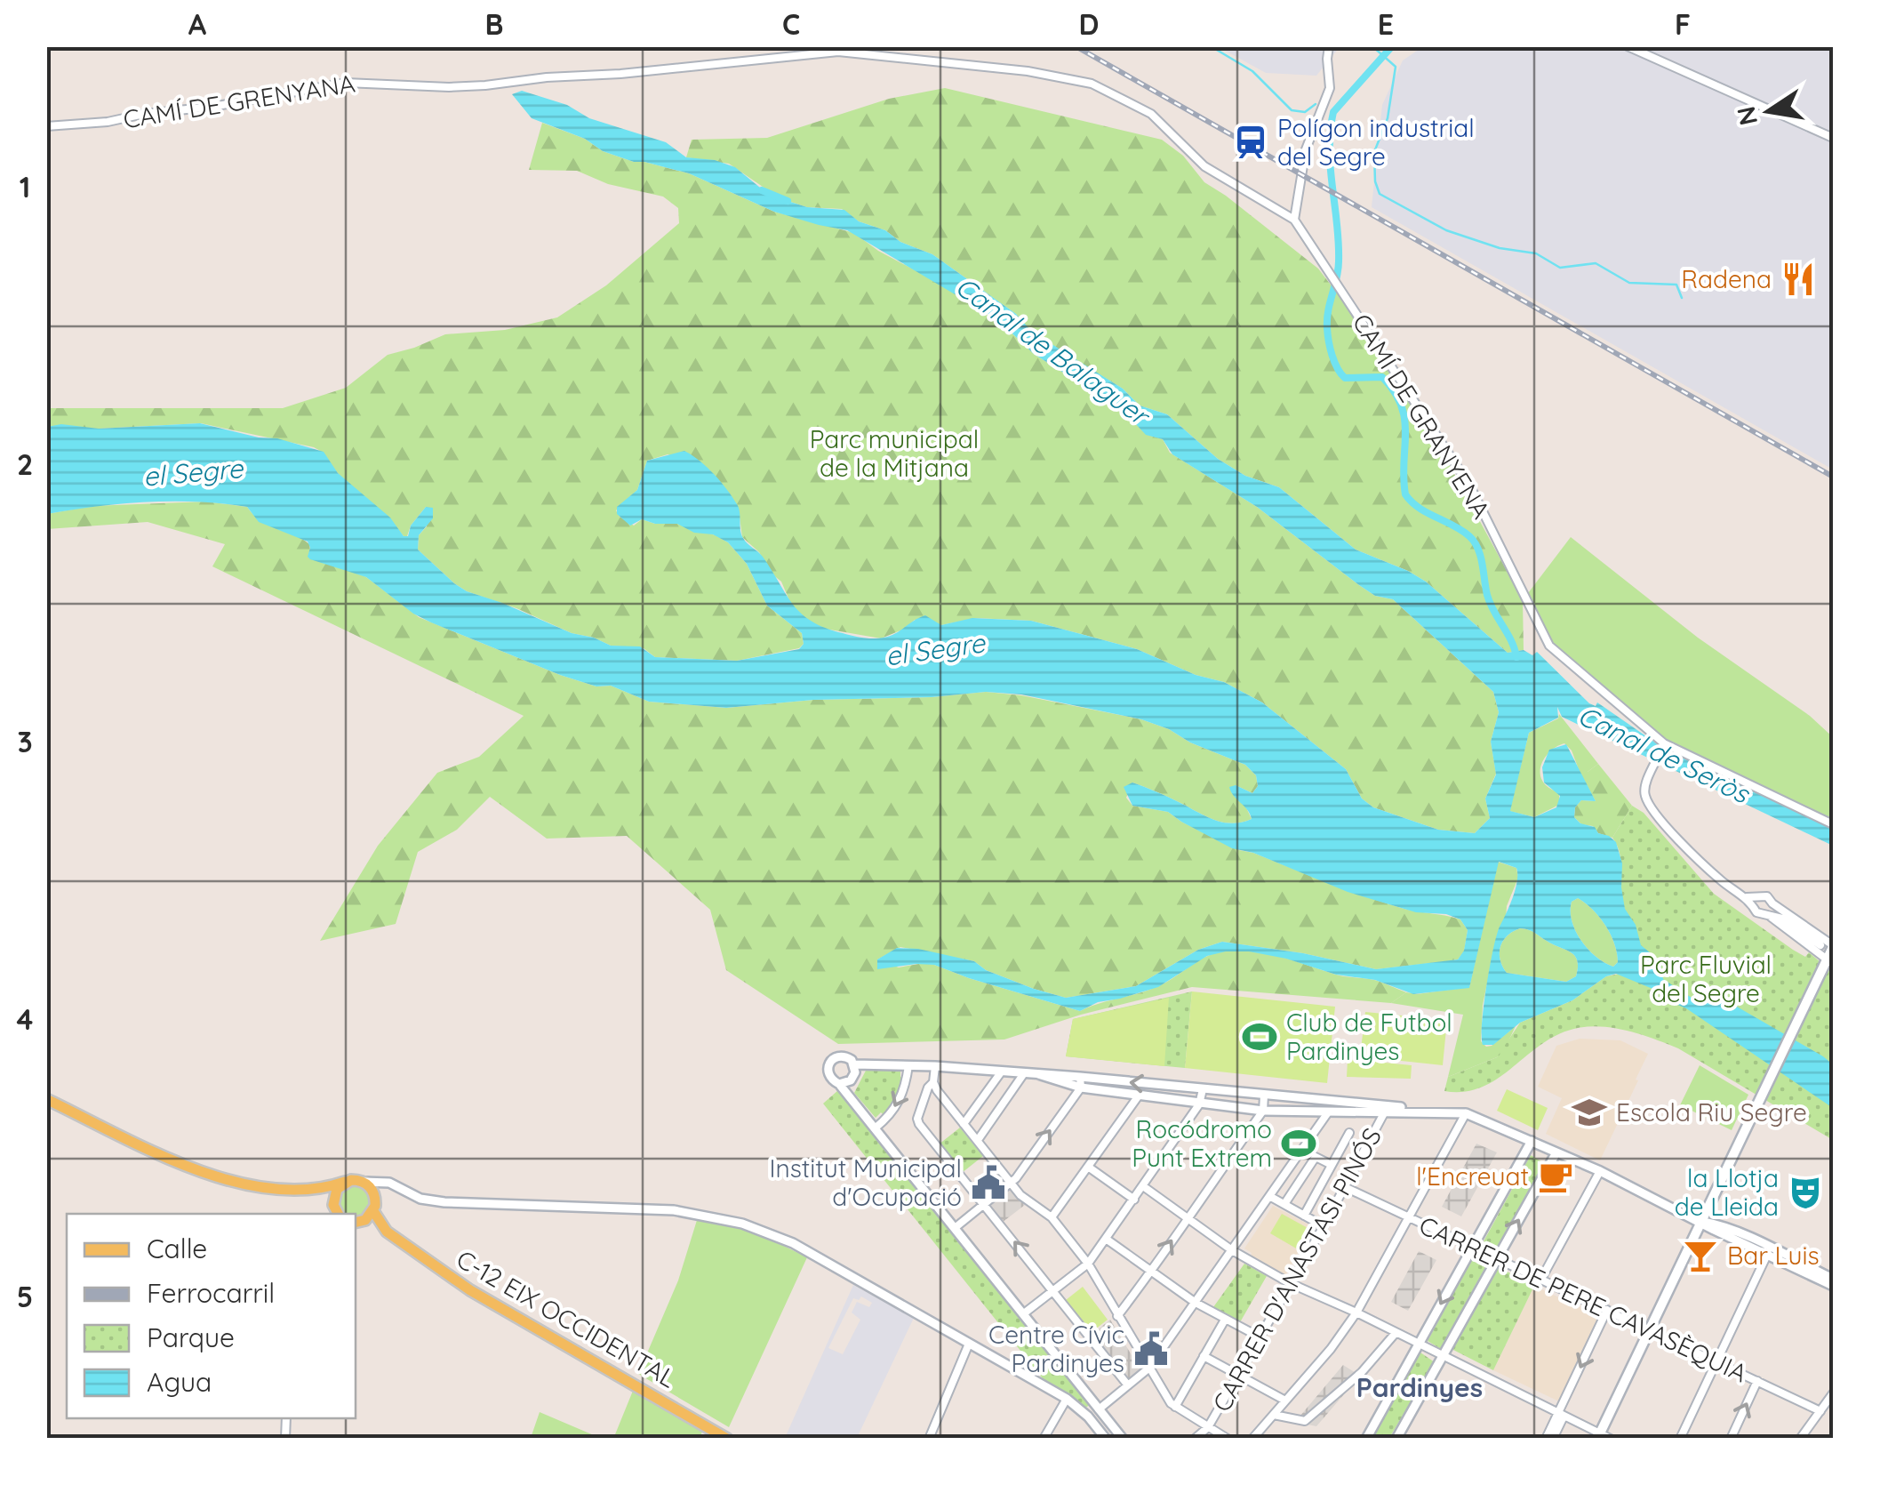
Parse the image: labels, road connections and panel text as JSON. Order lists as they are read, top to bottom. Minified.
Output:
{"streets":{"main road":["C-12 EIX OCCIDENTAL"],"street":["CAMÍ DE GRENYANA","CAMÍ DE GRANYENA","CARRER D'ANASTASI PINÓS","CARRER DE PERE CAVASÈQUIA"]},"crossings":[["CAMÍ DE GRENYANA","CAMÍ DE GRANYENA"],["CARRER D'ANASTASI PINÓS","CARRER DE PERE CAVASÈQUIA"]],"districts":["Pardinyes"],"water":["Canal de Balaguer","el Segre","Canal de Seròs"],"parks":["Parc municipal de la Mitjana","Parc Fluvial del Segre"],"places":{"station":["Polígon industrial del Segre"],"restaurant":["Radena"],"sports":["Club de Futbol Pardinyes","Rocódromo Punt Extrem"],"school or university":["Escola Riu Segre"],"cafe":["l'Encreuat"],"public building":["Institut Municipal d'Ocupació","Centre Cívic Pardinyes"],"theatre":["la Llotja de Lleida"],"bar":["Bar Luis"]},"legend":["Calle","Ferrocarril","Parque","Agua"],"north":"left","grid":{"columns":["A","B","C","D","E","F"],"rows":["1","2","3","4","5"]}}
